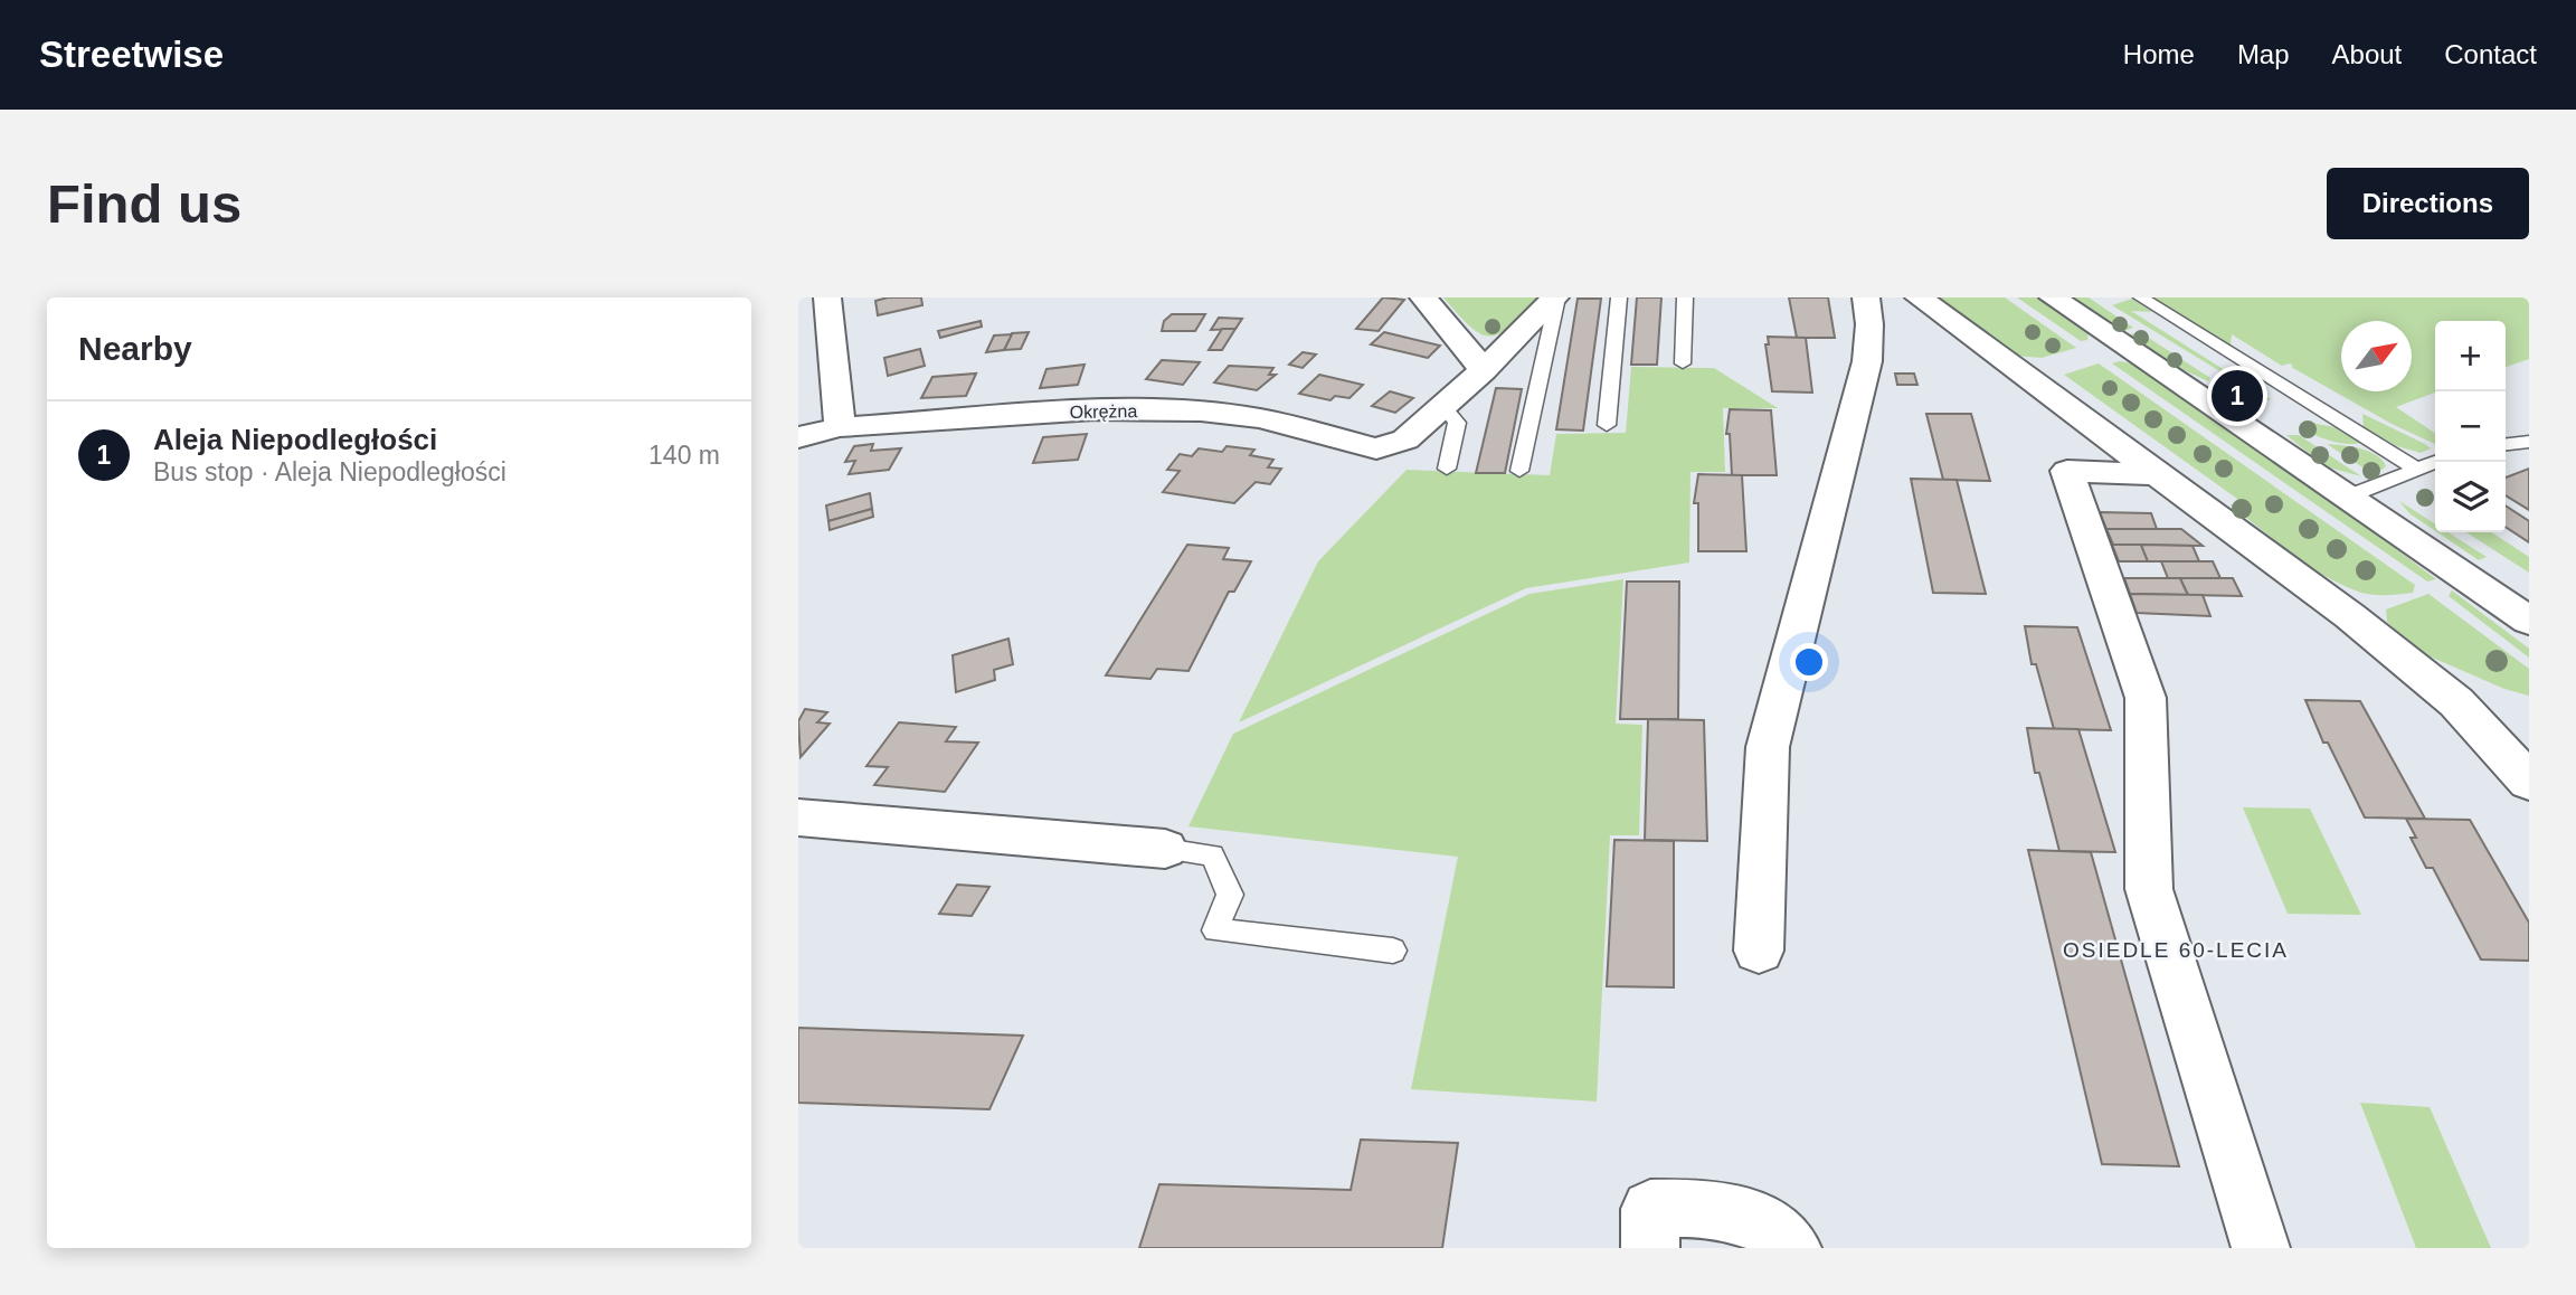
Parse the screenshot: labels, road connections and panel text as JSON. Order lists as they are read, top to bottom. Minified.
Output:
{"streets":{"street":["Okrężna"]},"districts":["OSIEDLE 60-LECIA"],"north":"top right","page":{"header":"Streetwise","nav":["Home","Map","About","Contact"],"buttons":"Directions","title":"Find us","heading":"Nearby","map_buttons":["+","−"],"pins":"1","list":[{"mark":"1","name":"Aleja Niepodległości","note":"Bus stop · Aleja Niepodległości","value":"140 m"}]}}
